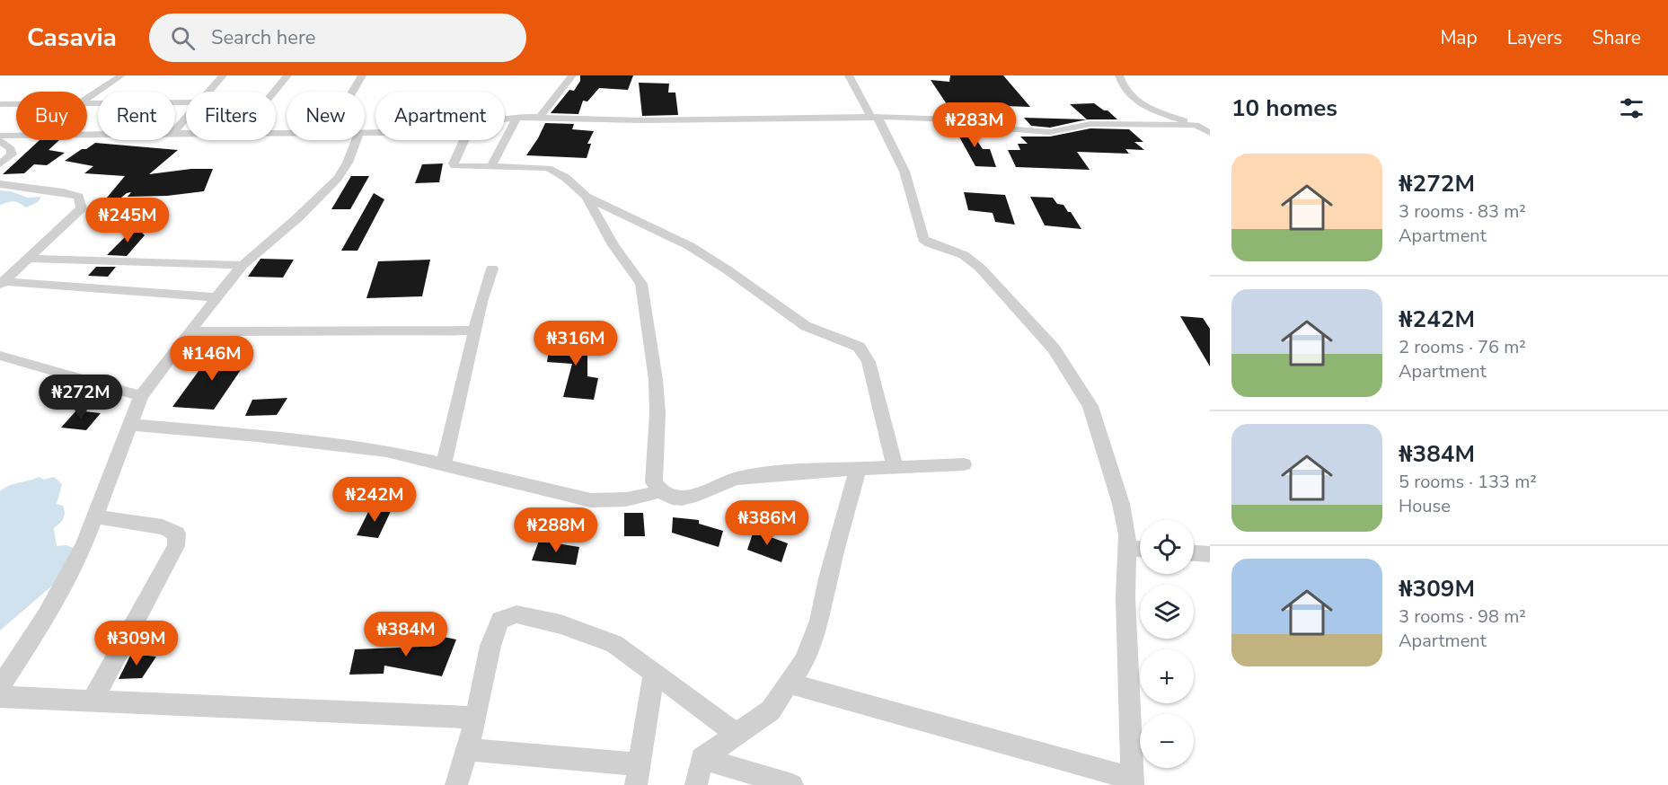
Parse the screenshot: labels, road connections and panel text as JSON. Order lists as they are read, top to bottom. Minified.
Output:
{"page":{"header":"Casavia","search":"Search here","nav":["Map","Layers","Share"],"heading":"10 homes","chip":["Buy","Rent","Filters","New","Apartment"],"price":["₦283M","₦245M","₦316M","₦146M","₦272M","₦242M","₦386M","₦288M","₦384M","₦309M"],"list":[{"name":"₦272M","note":"3 rooms · 83 m² · Apartment"},{"name":"₦242M","note":"2 rooms · 76 m² · Apartment"},{"name":"₦384M","note":"5 rooms · 133 m² · House"},{"name":"₦309M","note":"3 rooms · 98 m² · Apartment"}],"map_buttons":["+","−"]}}
